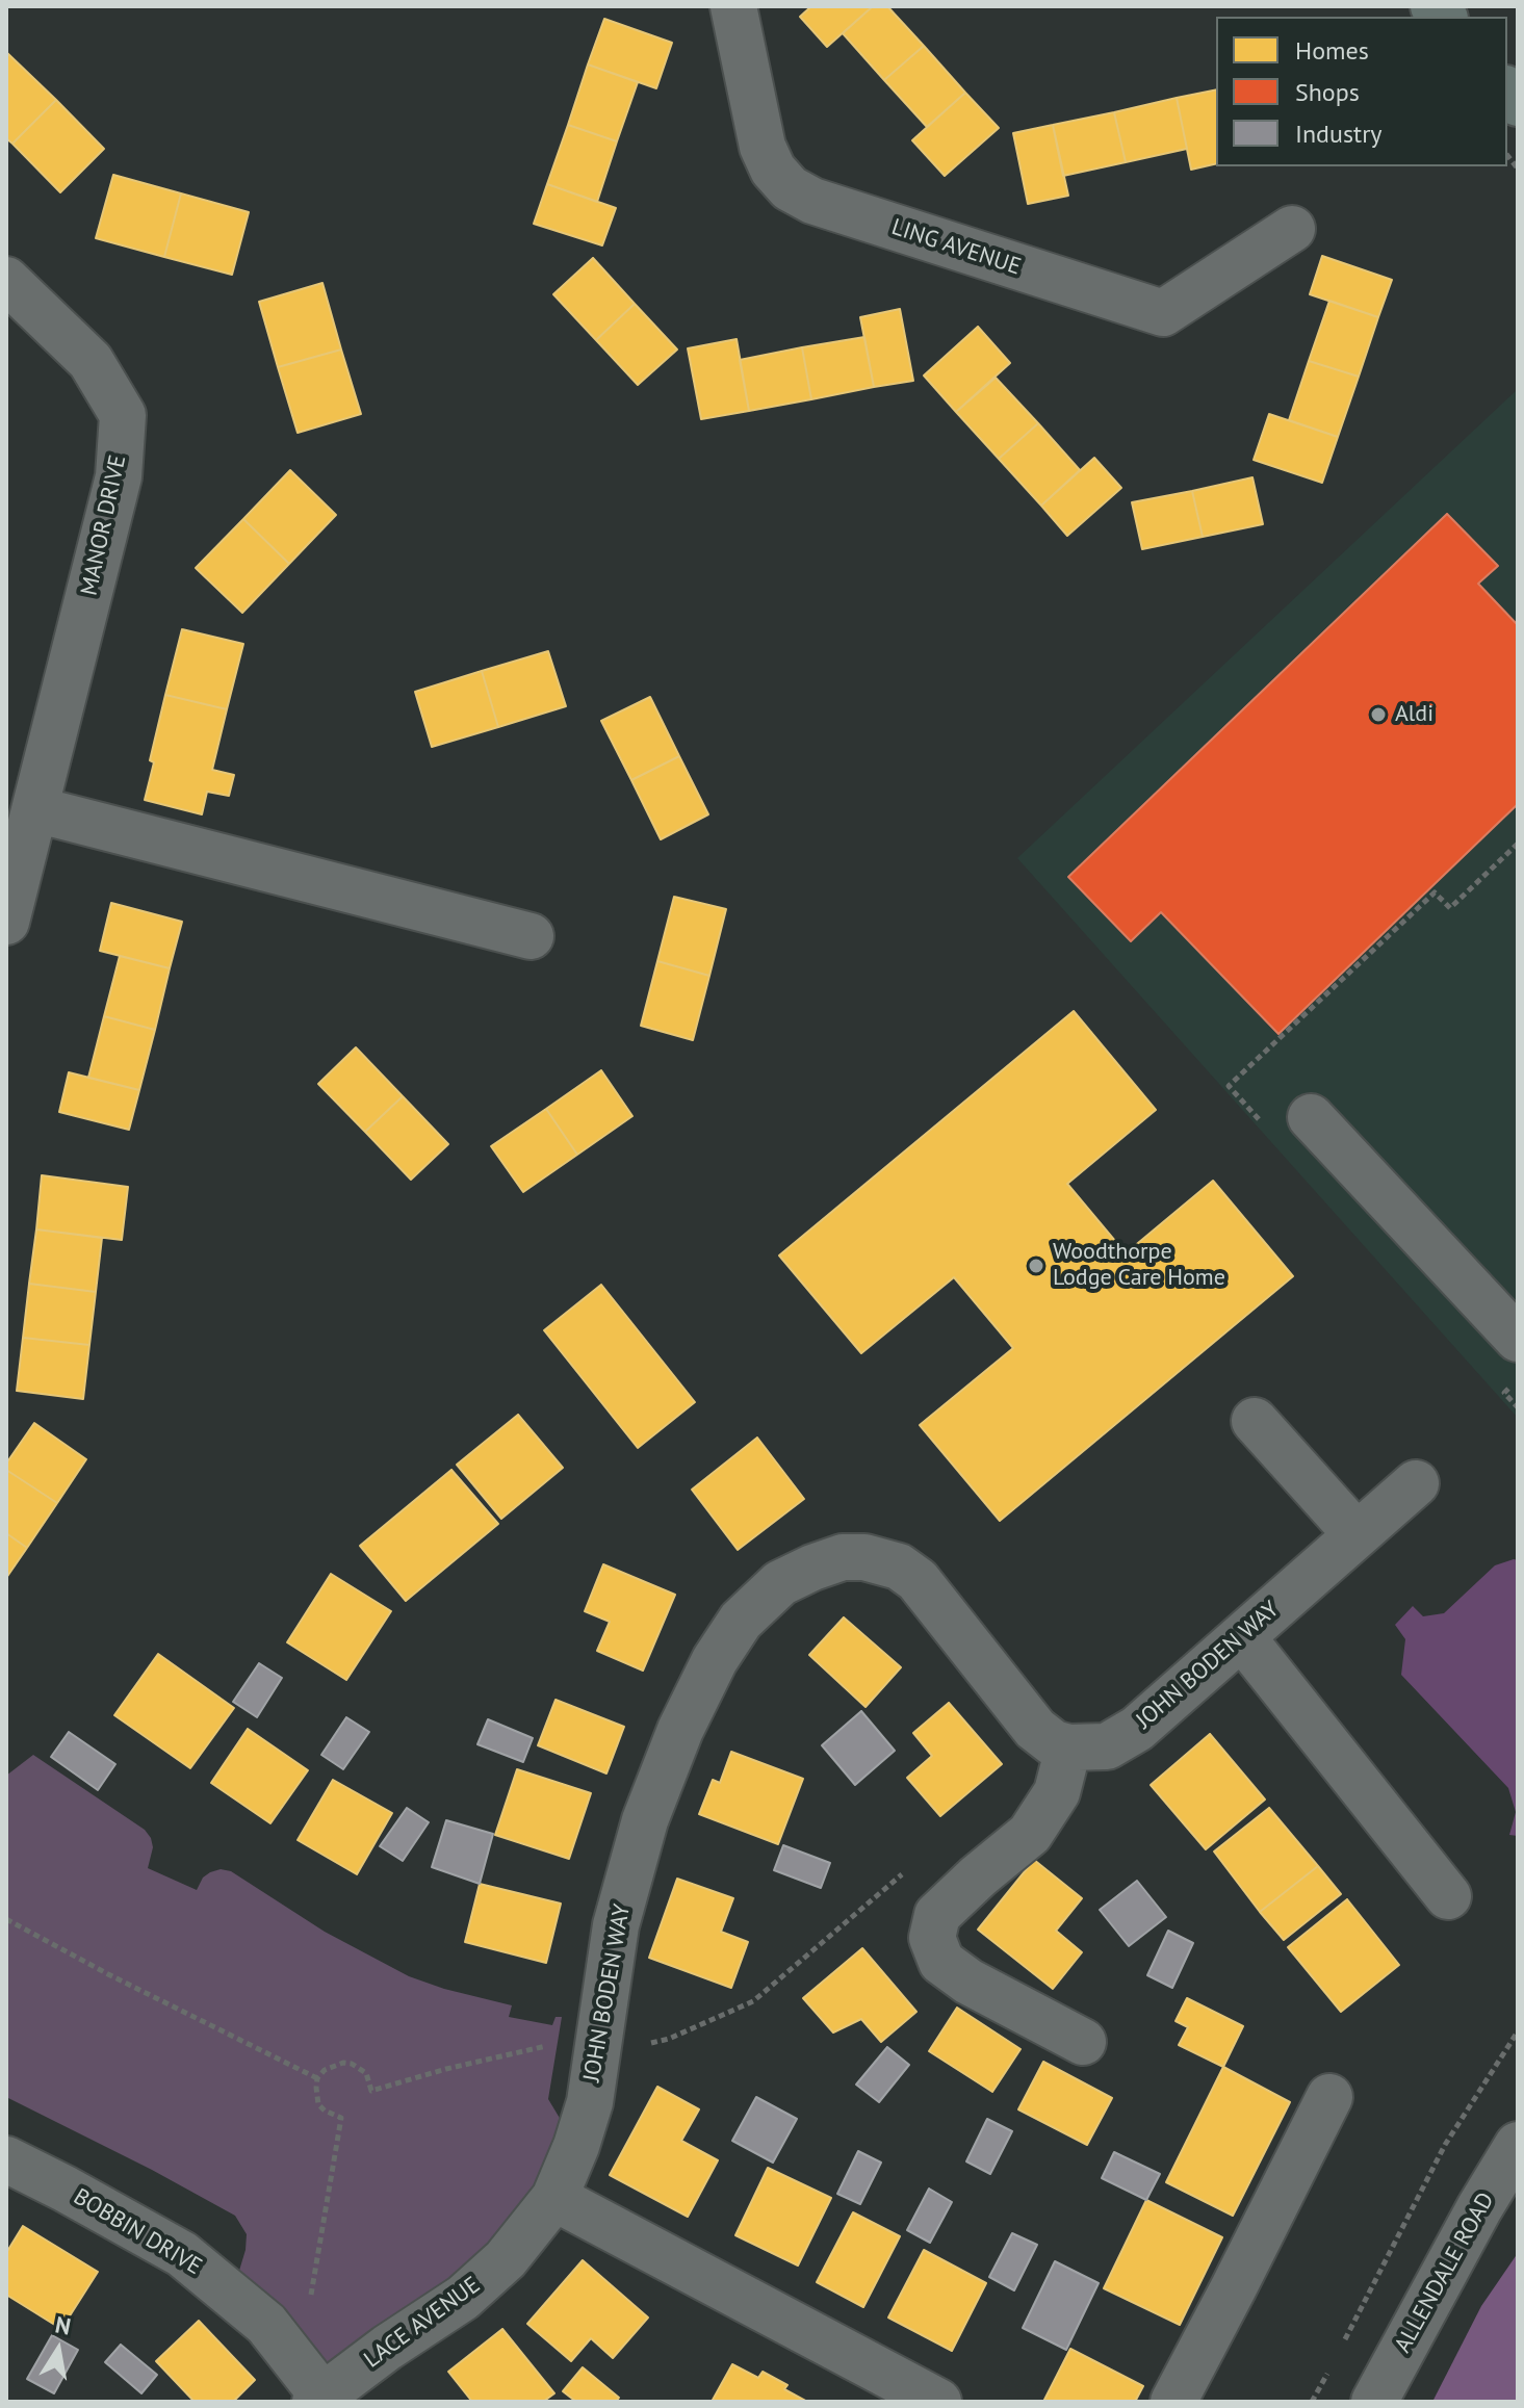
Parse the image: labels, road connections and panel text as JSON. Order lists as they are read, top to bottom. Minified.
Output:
{"streets":{"street":["LING AVENUE","MANOR DRIVE","JOHN BODEN WAY","BOBBIN DRIVE","ALLENDALE ROAD","LACE AVENUE"]},"crossings":[["JOHN BODEN WAY","LACE AVENUE"],["BOBBIN DRIVE","LACE AVENUE"]],"places":["Aldi","Woodthorpe Lodge Care Home"],"legend":["Homes","Shops","Industry"],"north":"top"}
